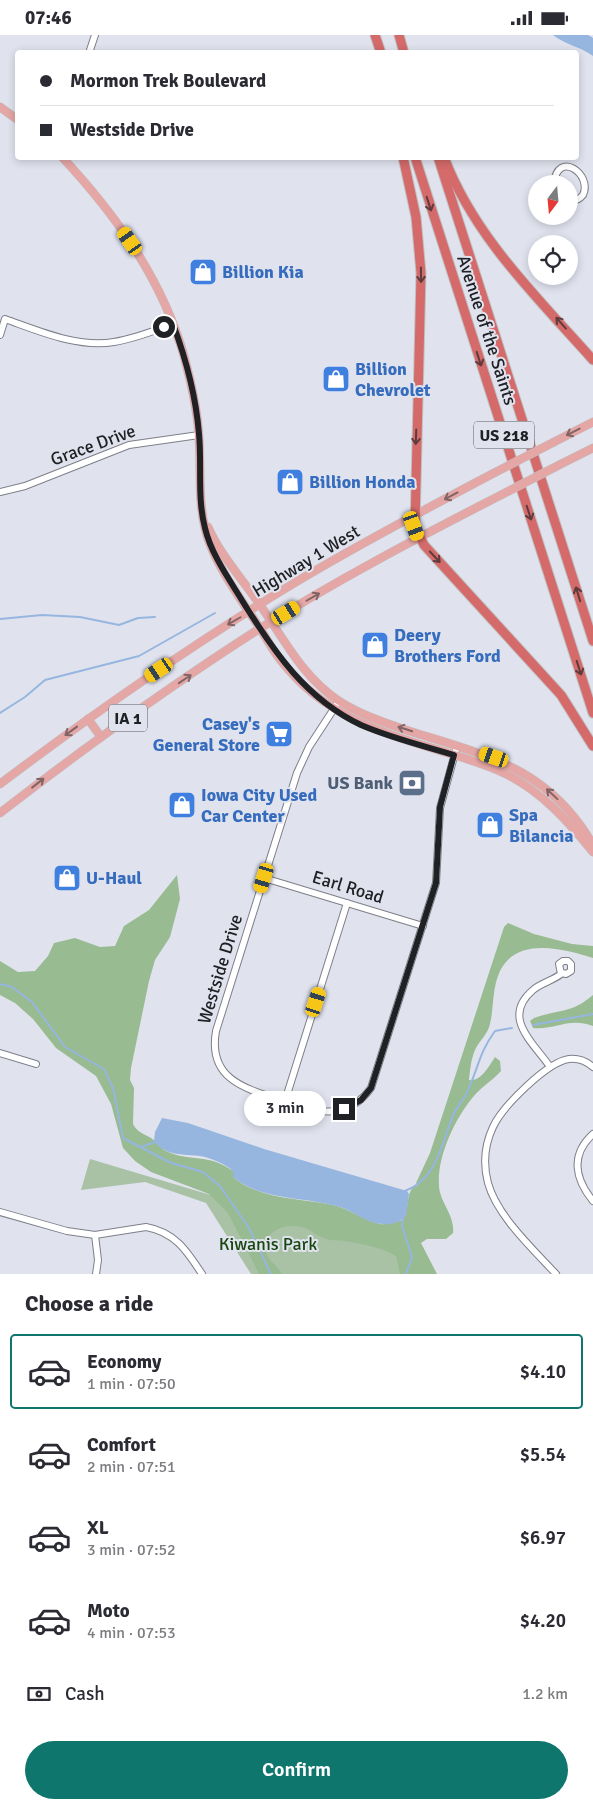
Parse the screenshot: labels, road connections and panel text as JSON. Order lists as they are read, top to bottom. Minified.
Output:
{"streets":{"highway":["Avenue of the Saints","US 218"],"main road":["Highway 1 West","IA 1"],"street":["Grace Drive","Earl Road","Westside Drive"]},"crossings":[["Earl Road","Westside Drive"]],"parks":["Kiwanis Park"],"places":{"shop":["Billion Kia","Billion Chevrolet","Billion Honda","Deery Brothers Ford","Iowa City Used Car Center","Spa Bilancia","U-Haul"],"supermarket":["Casey's General Store"],"bank":["US Bank"]},"north":"bottom","page":{"status":"07:46","banner":["Mormon Trek Boulevard","Westside Drive"],"bubble":"3 min","heading":"Choose a ride","list":[{"name":"Economy","note":"1 min · 07:50","value":"$4.10"},{"name":"Comfort","note":"2 min · 07:51","value":"$5.54"},{"name":"XL","note":"3 min · 07:52","value":"$6.97"},{"name":"Moto","note":"4 min · 07:53","value":"$4.20"}],"pay":["Cash","1.2 km"],"buttons":"Confirm"}}
